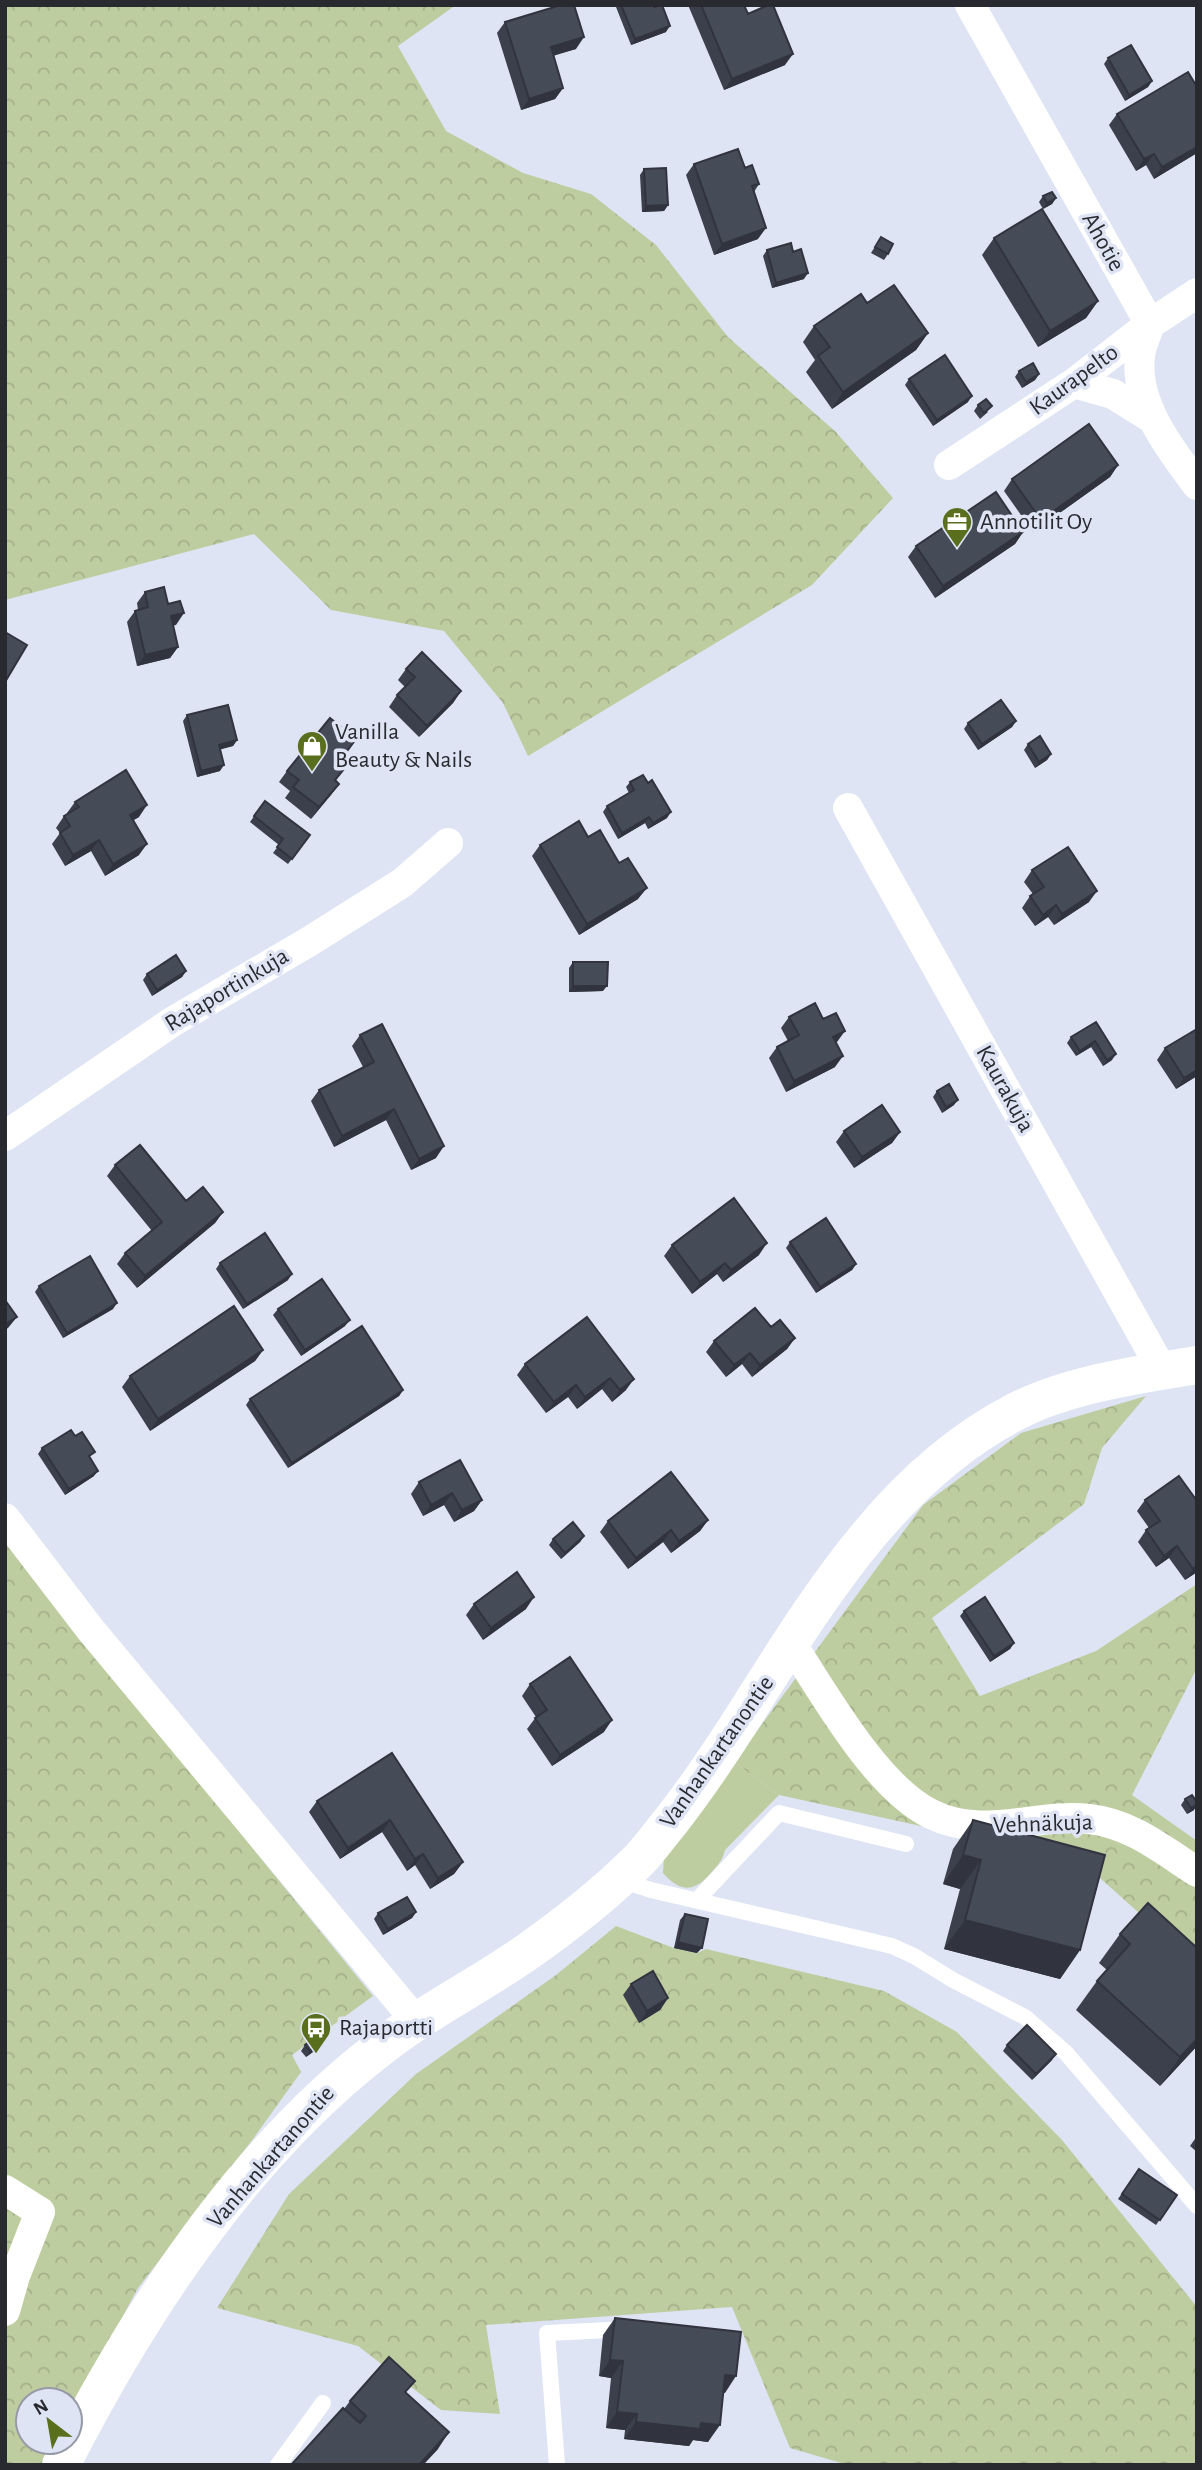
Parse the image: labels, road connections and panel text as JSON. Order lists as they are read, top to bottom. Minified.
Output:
{"streets":{"street":["Ahotie","Kaurapelto","Rajaportinkuja","Kaurakuja","Vanhankartanontie","Vehnäkuja"]},"crossings":[["Ahotie","Kaurapelto"],["Kaurakuja","Vanhankartanontie"],["Vanhankartanontie","Vehnäkuja"]],"places":{"office":["Annotilit Oy"],"shop":["Vanilla Beauty & Nails"],"bus stop":["Rajaportti"]},"north":"top left"}
